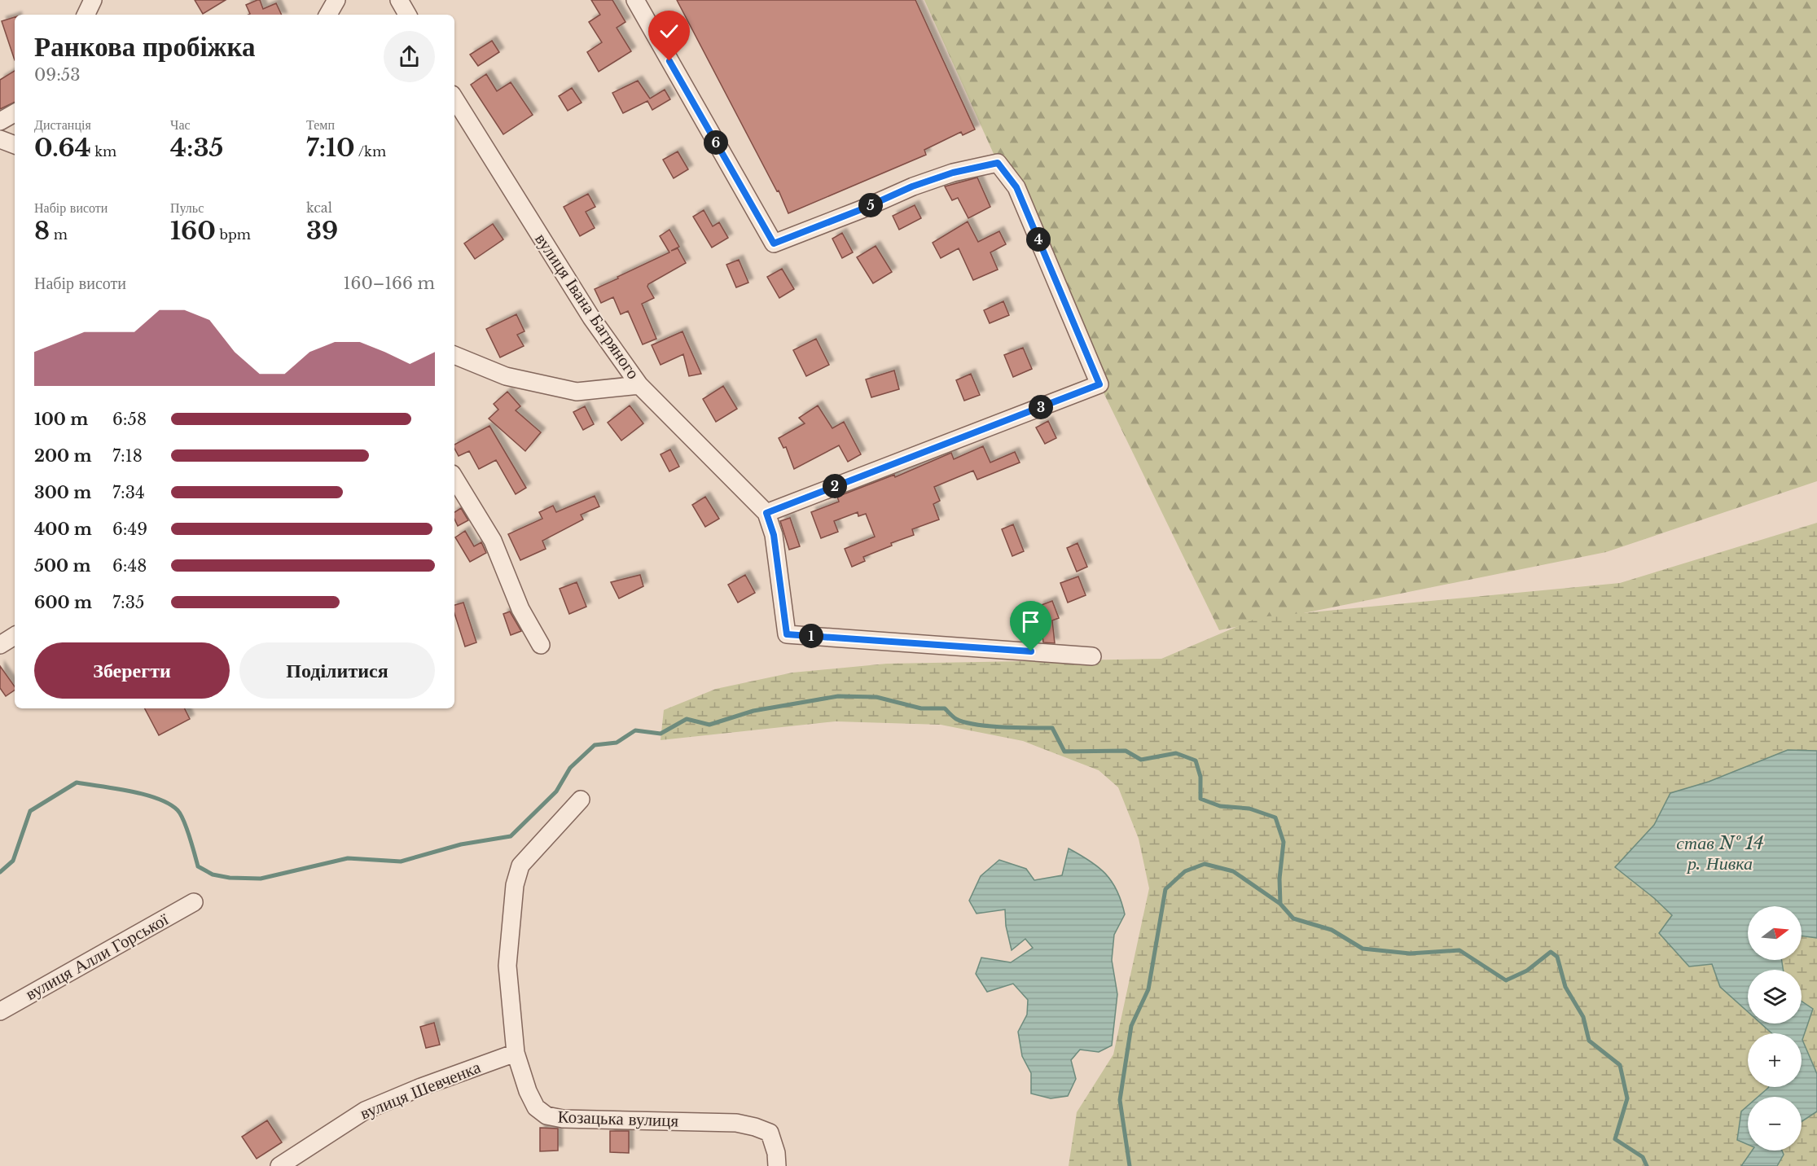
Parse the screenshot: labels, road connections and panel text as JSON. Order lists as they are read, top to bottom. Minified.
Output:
{"streets":{"street":["вулиця Івана Багряного","вулиця Алли Горської","вулиця Шевченка","Козацька вулиця"]},"crossings":[["вулиця Шевченка","Козацька вулиця"]],"water":["став № 14 р. Нивка"],"north":"right","page":{"heading":["Ранкова пробіжка","09:53"],"stats":[["Дистанція","0.64 km"],["Час","4:35"],["Темп","7:10 /km"],["Набір висоти","8 m"],["Пульс","160 bpm"],["kcal","39"]],"pins":["6","5","4","3","2","1"],"chart":["Набір висоти","160–166 m"],"list":[{"name":"100 m","note":"6:58"},{"name":"200 m","note":"7:18"},{"name":"300 m","note":"7:34"},{"name":"400 m","note":"6:49"},{"name":"500 m","note":"6:48"},{"name":"600 m","note":"7:35"}],"buttons":["Зберегти","Поділитися"],"map_buttons":["+","−"]}}
